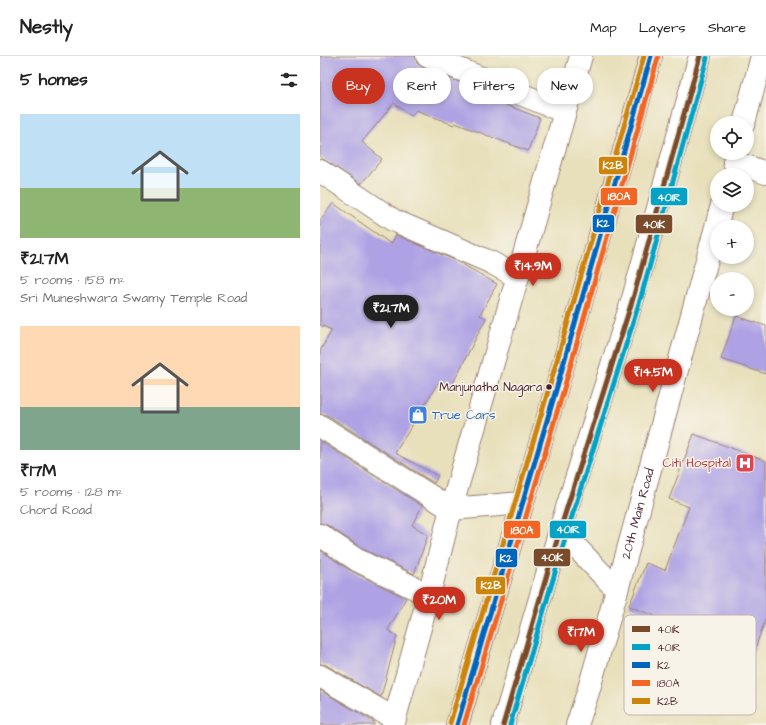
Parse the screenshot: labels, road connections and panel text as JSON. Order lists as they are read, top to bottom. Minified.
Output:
{"streets":{"street":["20th Main Road"]},"places":{"other":["Manjunatha Nagara"],"shop":["True Cars"],"hospital":["Citi Hospital"]},"lines":["transit line 401K","transit line K2","transit line K2B","transit line 401R","transit line 180A"],"legend":["401K","401R","K2","180A","K2B"],"page":{"header":"Nestly","nav":["Map","Layers","Share"],"heading":"5 homes","chip":["Buy","Rent","Filters","New"],"list":[{"name":"₹21.7M","note":"5 rooms · 158 m² · Sri Muneshwara Swamy Temple Road"},{"name":"₹17M","note":"5 rooms · 128 m² · Chord Road"}],"map_buttons":["+","−"],"price":["₹14.9M","₹21.7M","₹14.5M","₹20M","₹17M"]}}
